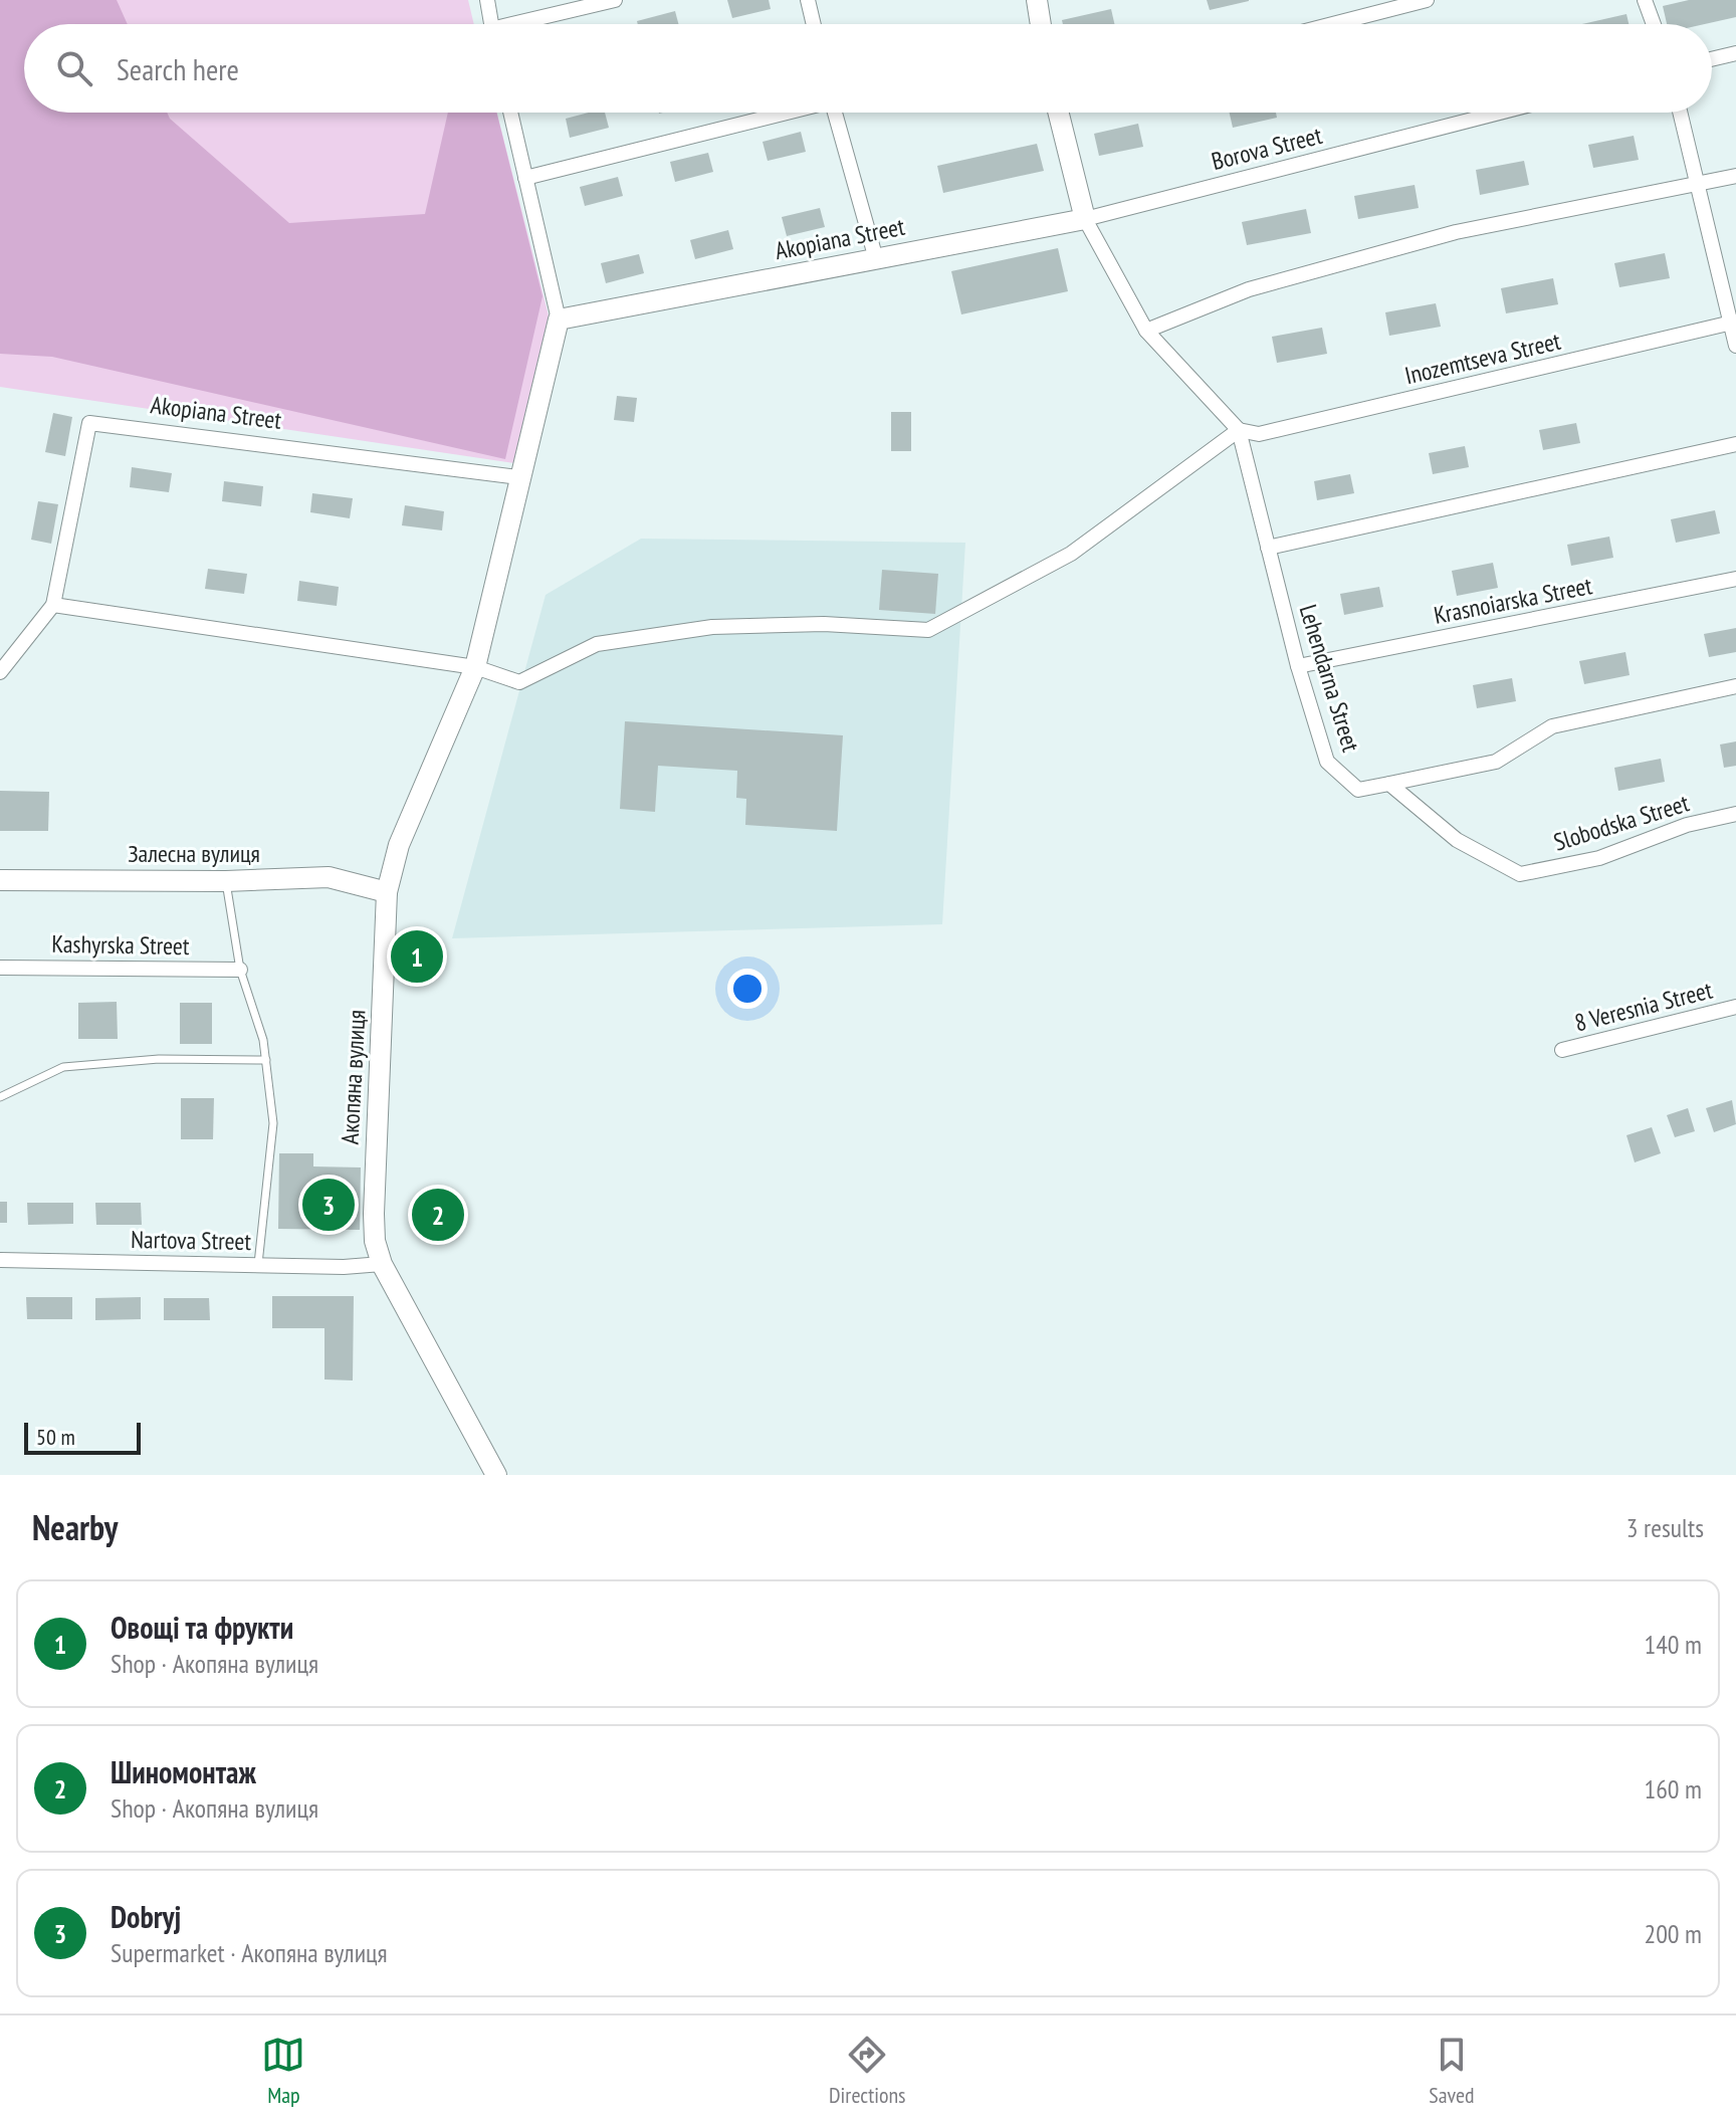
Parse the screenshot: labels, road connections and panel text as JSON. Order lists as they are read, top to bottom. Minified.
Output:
{"streets":{"main road":["Akopiana Street","Залесна вулиця","Акопяна вулиця"],"street":["Borova Street","Inozemtseva Street","Krasnoiarska Street","Lehendarna Street","Slobodska Street","Kashyrska Street","8 Veresnia Street","Nartova Street"]},"crossings":[["Borova Street","Akopiana Street"],["Inozemtseva Street","Lehendarna Street"],["Krasnoiarska Street","Lehendarna Street"],["Lehendarna Street","Slobodska Street"],["Залесна вулиця","Акопяна вулиця"],["Акопяна вулиця","Nartova Street"]],"scale_bar":"50 m","page":{"search":"Search here","pins":["1","3","2"],"scale":"50 m","heading":["Nearby","3 results"],"list":[{"mark":"1","name":"Овощі та фрукти","note":"Shop · Акопяна вулиця","value":"140 m"},{"mark":"2","name":"Шиномонтаж","note":"Shop · Акопяна вулиця","value":"160 m"},{"mark":"3","name":"Dobryj","note":"Supermarket · Акопяна вулиця","value":"200 m"}],"nav":["Map","Directions","Saved"]}}
